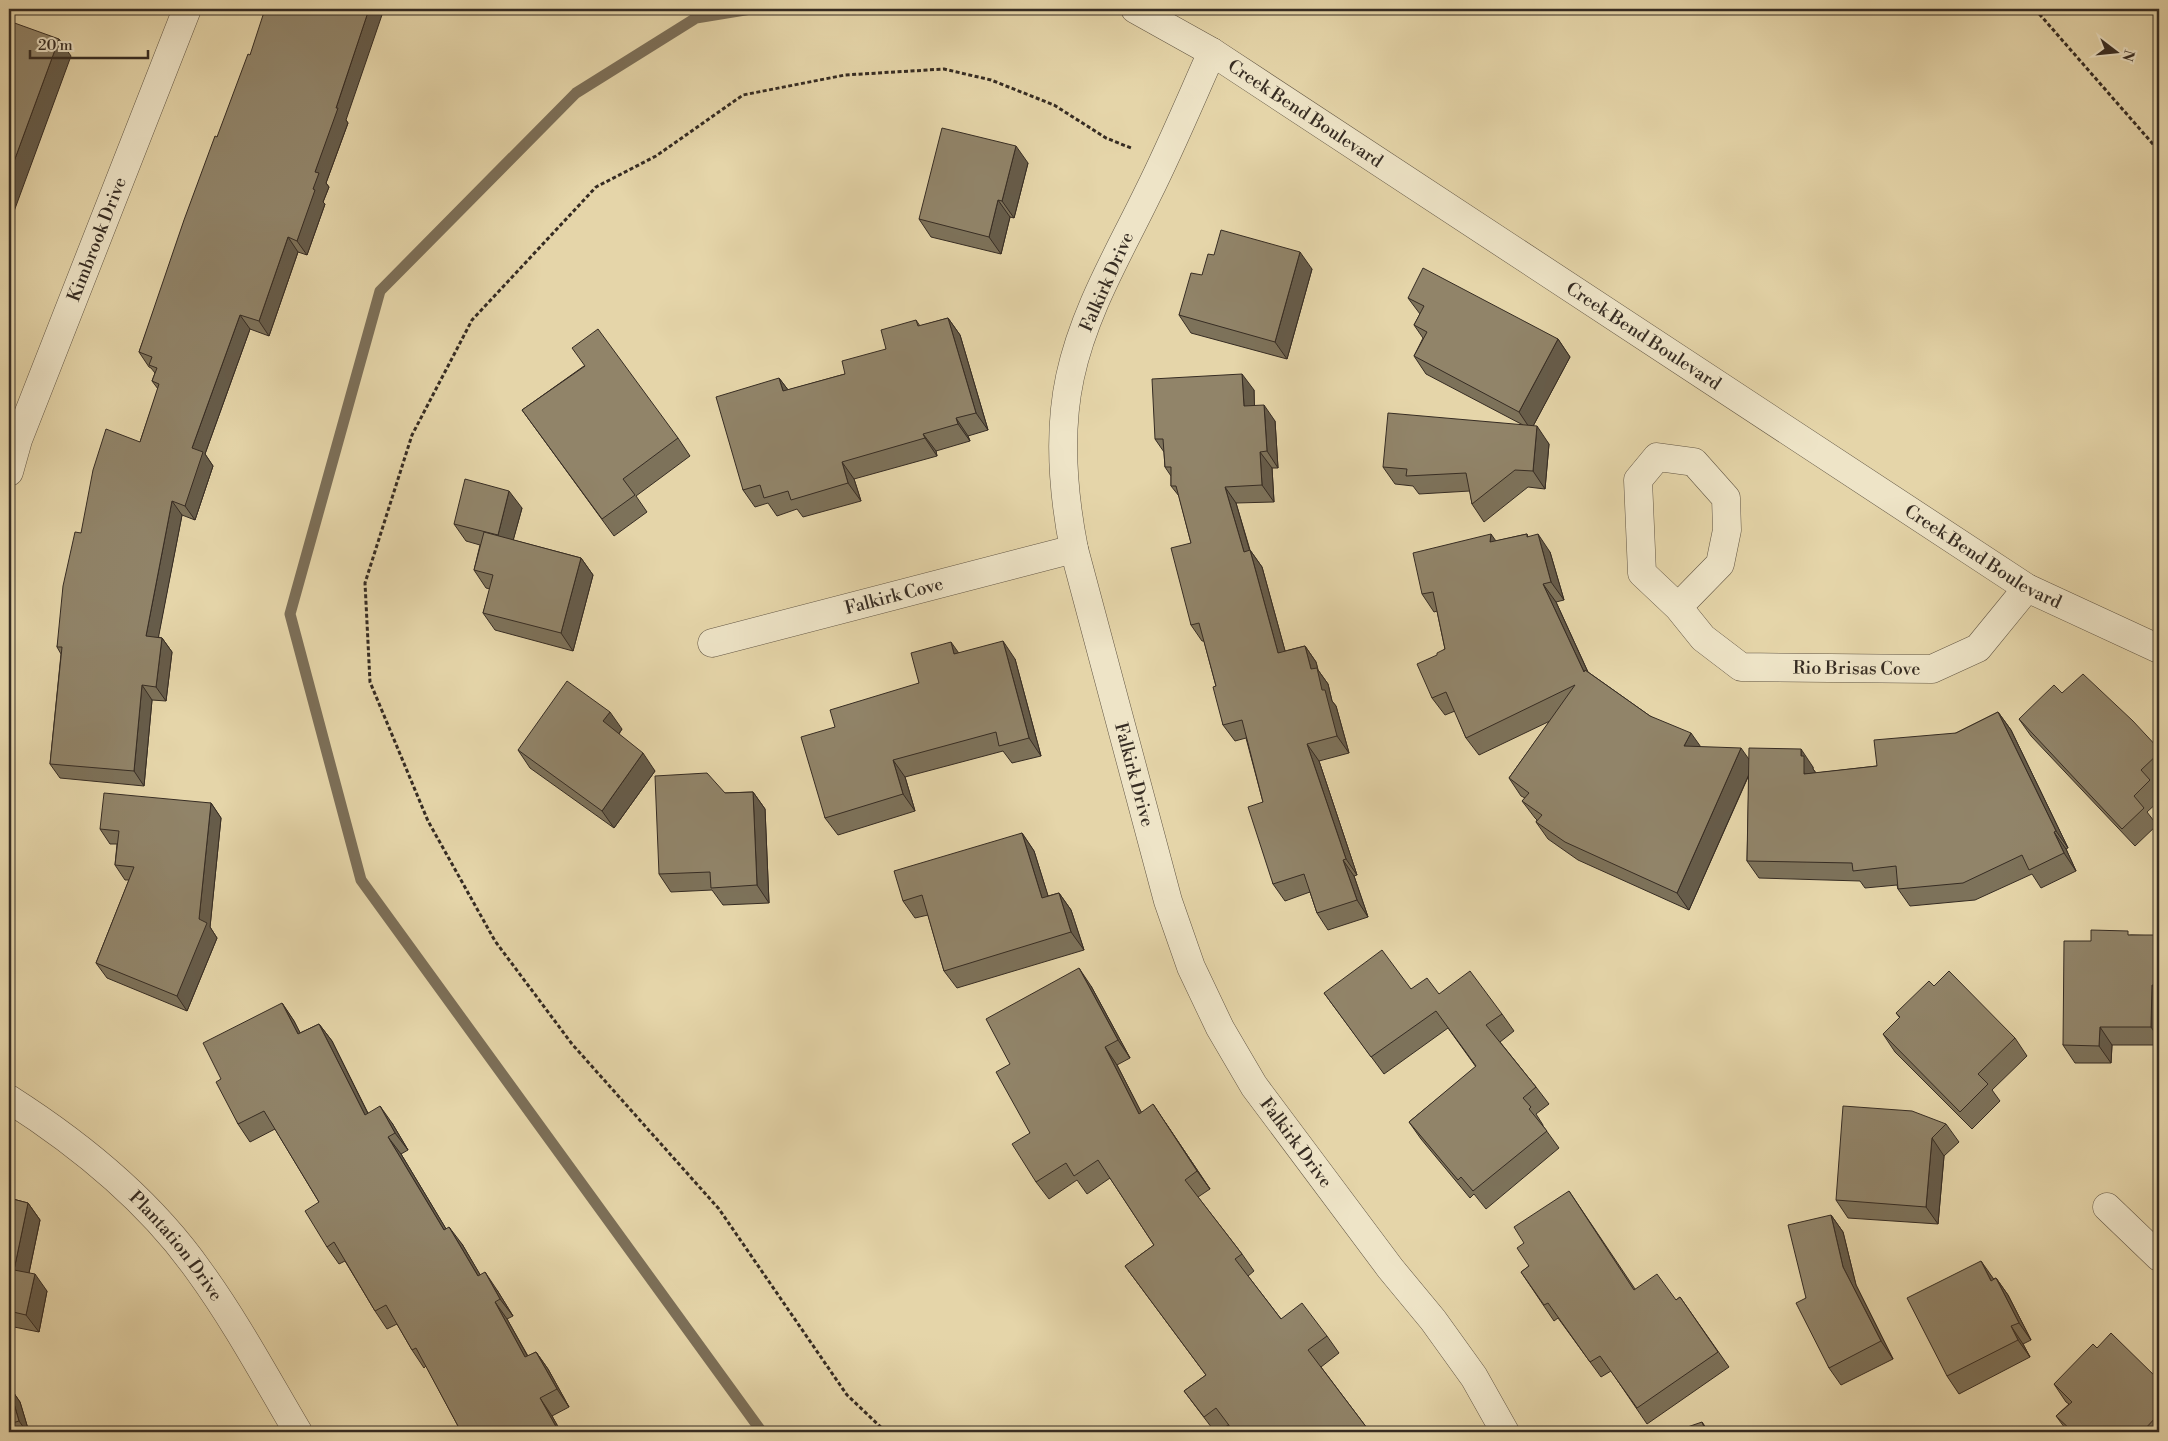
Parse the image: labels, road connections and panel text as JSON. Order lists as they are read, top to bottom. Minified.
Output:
{"streets":{"street":["Creek Bend Boulevard","Kimbrook Drive","Falkirk Drive","Falkirk Cove","Rio Brisas Cove","Plantation Drive"]},"crossings":[["Creek Bend Boulevard","Falkirk Drive"],["Creek Bend Boulevard","Rio Brisas Cove"],["Falkirk Drive","Falkirk Cove"]],"scale_bar":"20 m","north":"right"}
